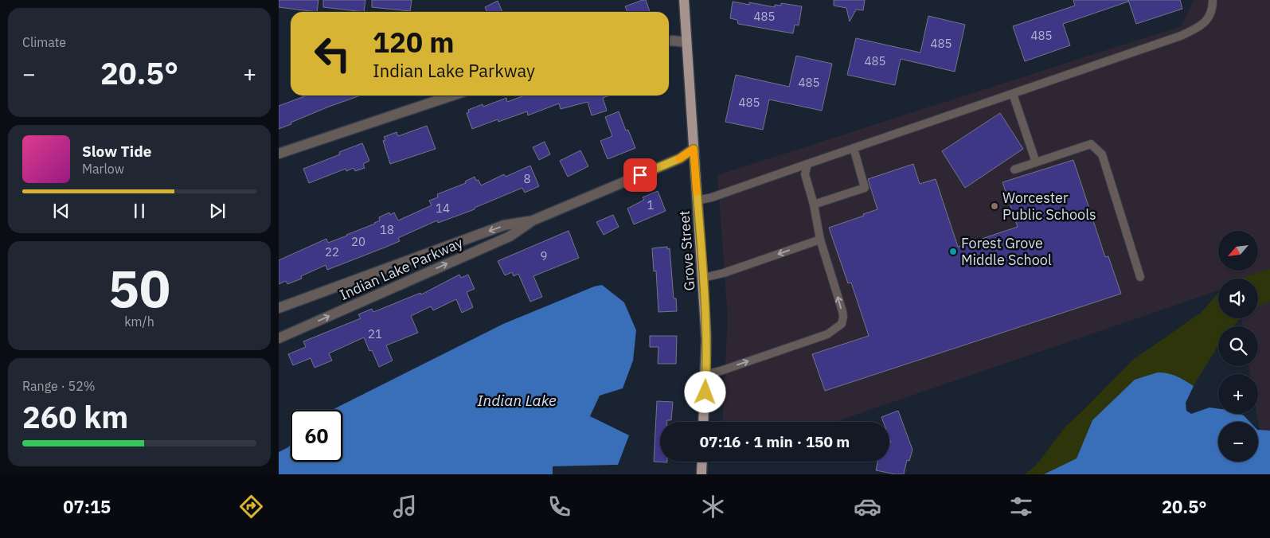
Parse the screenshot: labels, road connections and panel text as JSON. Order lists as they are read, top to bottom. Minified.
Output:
{"streets":{"main road":["Grove Street"],"street":["Indian Lake Parkway"]},"crossings":[["Grove Street","Indian Lake Parkway"]],"water":["Indian Lake"],"places":["Worcester Public Schools","Forest Grove Middle School"],"house_numbers":["485","485","485","485","485","485","8","1","14","18","20","22","9","21"],"north":"bottom left","page":{"tile":["Climate",["50","km/h"],["Range · 52%","260 km"]],"turn":["120 m","Indian Lake Parkway"],"heat":["−","20.5°","+"],"song":["Slow Tide","Marlow"],"map_buttons":["+","−"],"limit":"60","trip":"07:16 · 1 min · 150 m","tabs":["07:15","20.5°"]}}
